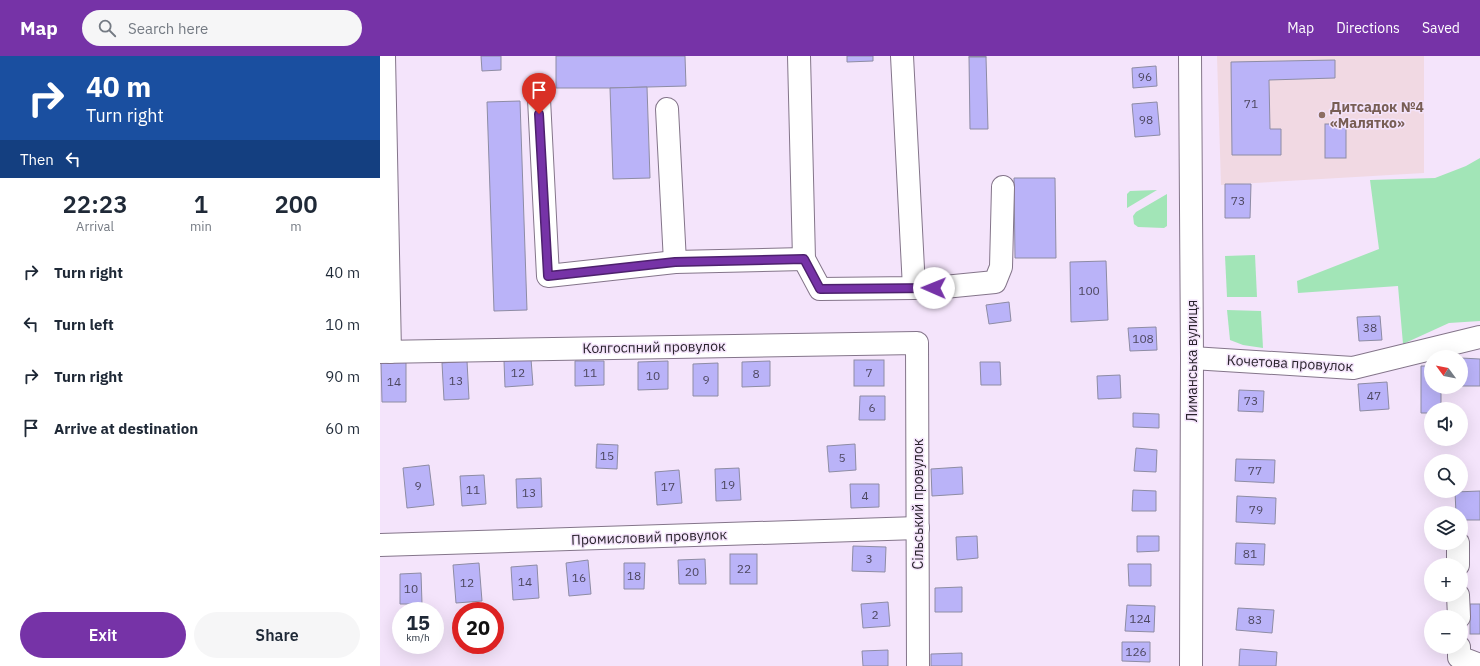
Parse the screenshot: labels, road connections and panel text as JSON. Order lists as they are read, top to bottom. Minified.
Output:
{"streets":{"street":["Колгоспний провулок","Лиманська вулиця","Кочетова провулок","Сільський провулок","Промисловий провулок"]},"crossings":[["Колгоспний провулок","Сільський провулок"],["Лиманська вулиця","Кочетова провулок"],["Сільський провулок","Промисловий провулок"]],"places":["Дитсадок №4 «Малятко»"],"house_numbers":["96","71","98","73","100","38","108","12","11","7","8","10","9","13","14","47","73","6","15","5","77","19","9","17","11","13","4","79","81","3","22","20","18","16","14","12","10","2","124","83","126"],"north":"top left","page":{"header":"Map","search":"Search here","nav":["Map","Directions","Saved"],"turn":["40 m","Turn right"],"then":"Then","eta":["22:23","Arrival","1","min","200","m"],"list":[{"name":"Turn right","value":"40 m"},{"name":"Turn left","value":"10 m"},{"name":"Turn right","value":"90 m"},{"name":"Arrive at destination","value":"60 m"}],"map_buttons":["+","−"],"speed":"15 km/h","limit":"20","buttons":["Exit","Share"]}}
